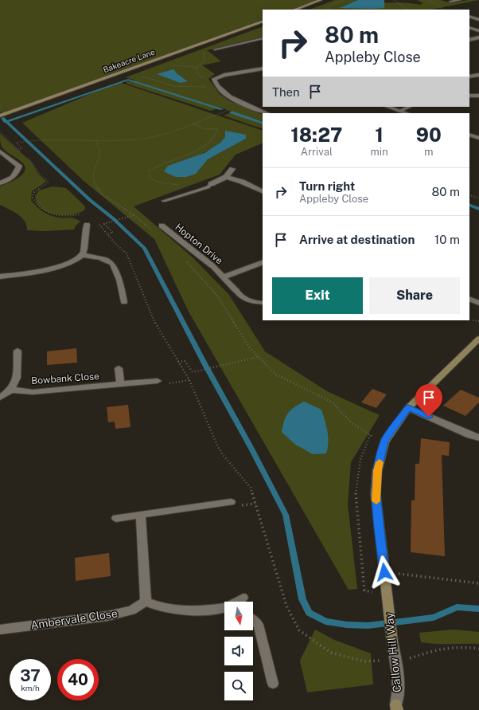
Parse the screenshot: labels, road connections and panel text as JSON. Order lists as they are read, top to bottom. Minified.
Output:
{"streets":{"street":["Bakeacre Lane","Hopton Drive","Bowbank Close","Ambervale Close","Callow Hill Way"]},"north":"bottom","page":{"turn":["80 m","Appleby Close"],"then":"Then","eta":["18:27","Arrival","1","min","90","m"],"list":[{"name":"Turn right","note":"Appleby Close","value":"80 m"},{"name":"Arrive at destination","value":"10 m"}],"buttons":["Exit","Share"],"speed":"37 km/h","limit":"40"}}
